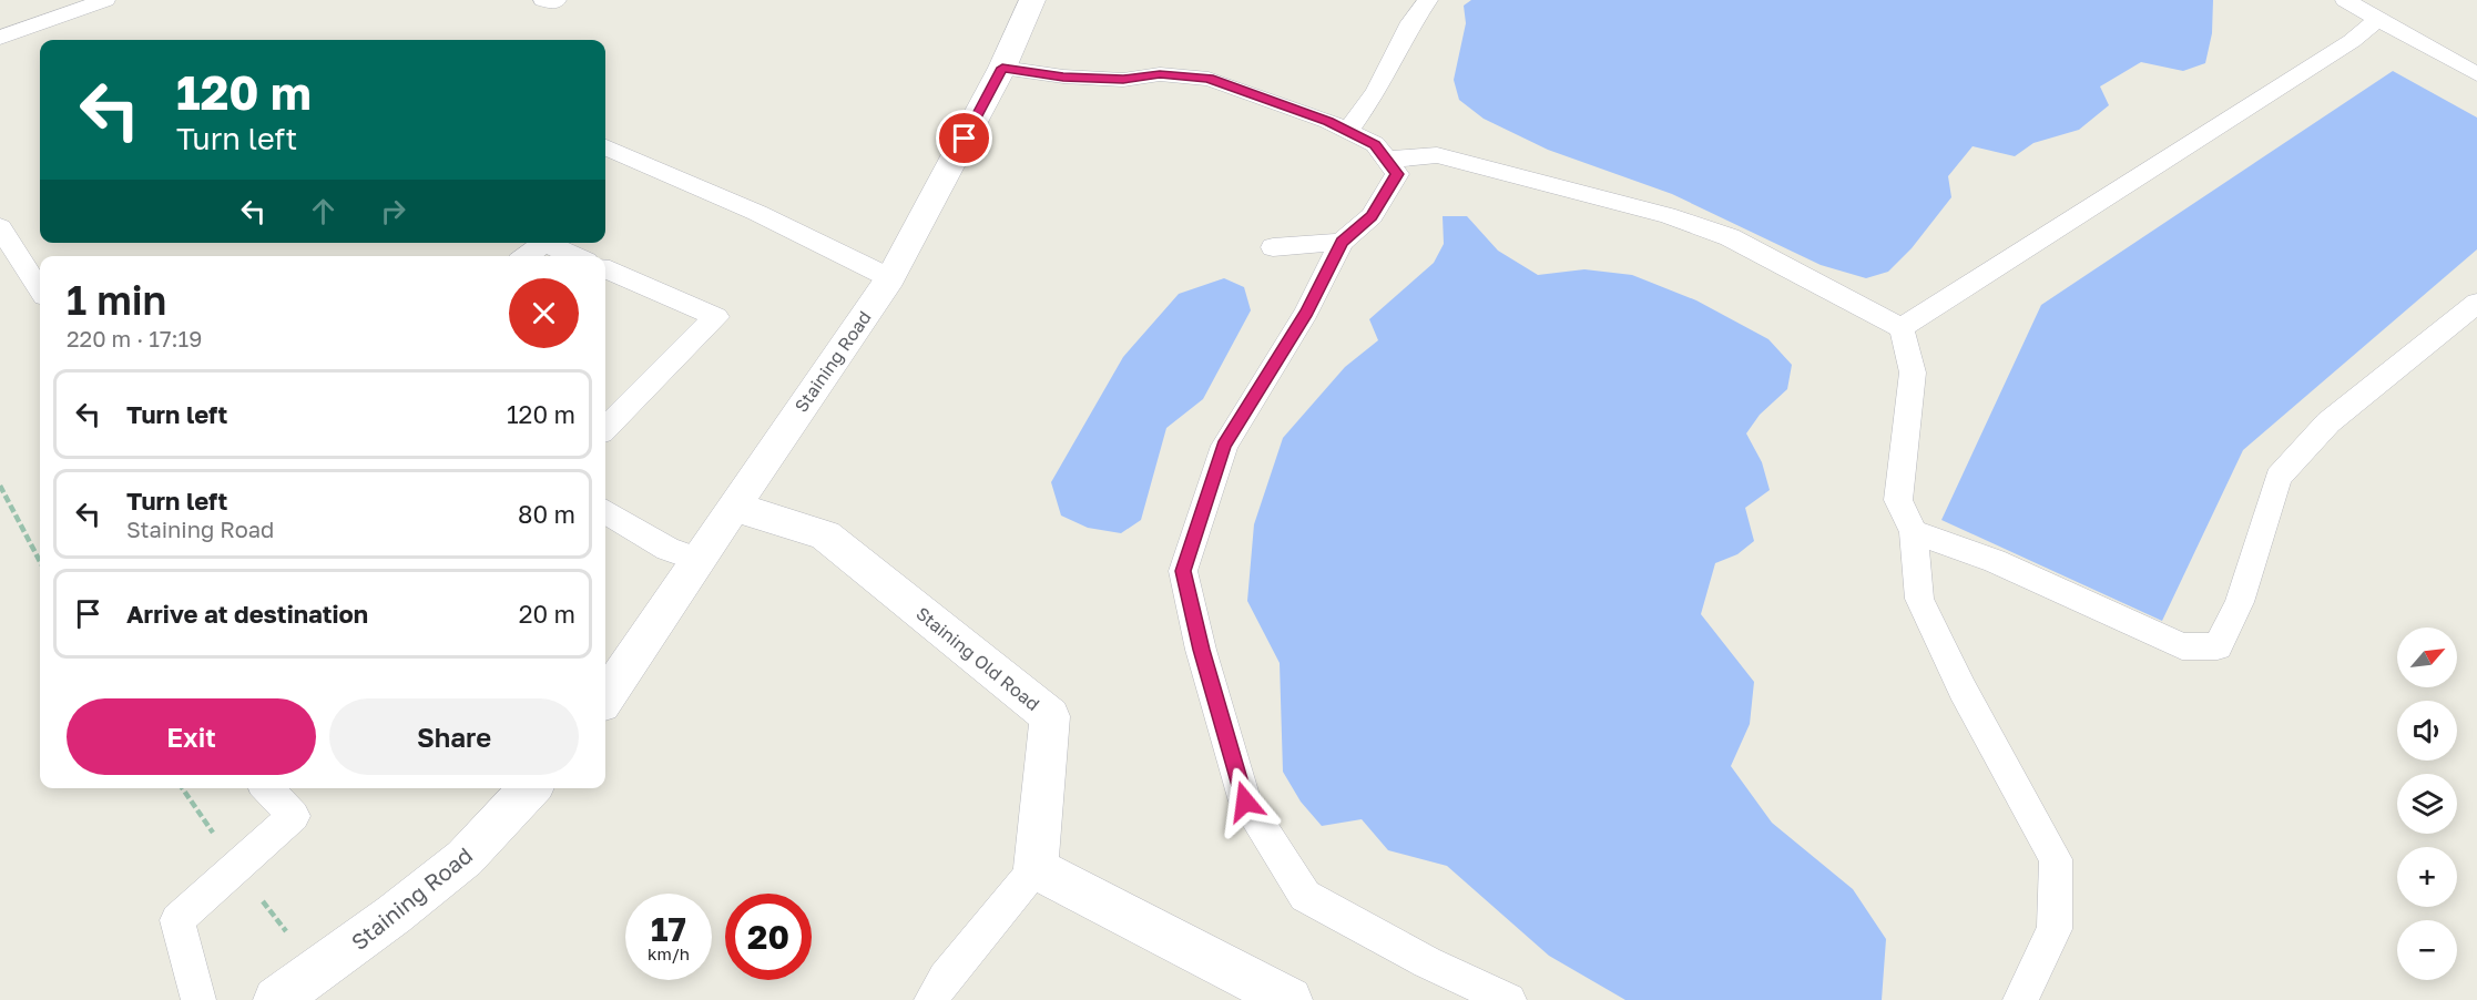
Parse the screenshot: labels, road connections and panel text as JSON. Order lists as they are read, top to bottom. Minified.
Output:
{"streets":{"street":["Staining Road","Staining Old Road"]},"crossings":[["Staining Road","Staining Old Road"]],"north":"top right","page":{"turn":["120 m","Turn left"],"heading":["1 min","220 m · 17:19"],"list":[{"name":"Turn left","value":"120 m"},{"name":"Turn left","note":"Staining Road","value":"80 m"},{"name":"Arrive at destination","value":"20 m"}],"map_buttons":["+","−"],"buttons":["Exit","Share"],"speed":"17 km/h","limit":"20"}}
